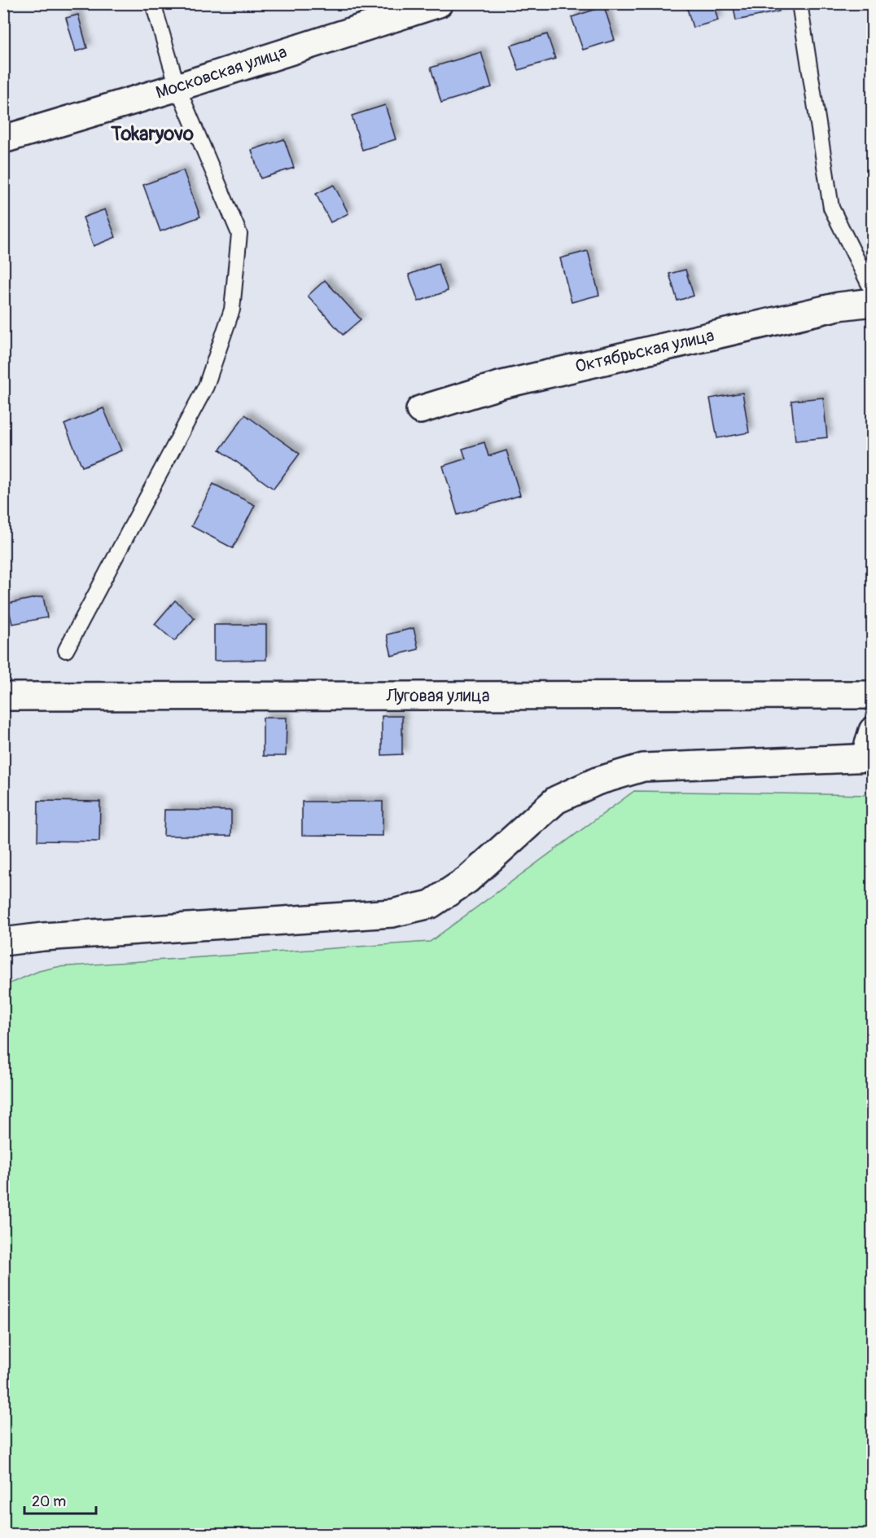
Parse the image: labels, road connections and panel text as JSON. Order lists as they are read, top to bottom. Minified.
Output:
{"streets":{"street":["Московская улица","Октябрьская улица","Луговая улица"]},"districts":["Tokaryovo"],"scale_bar":"20 m"}
